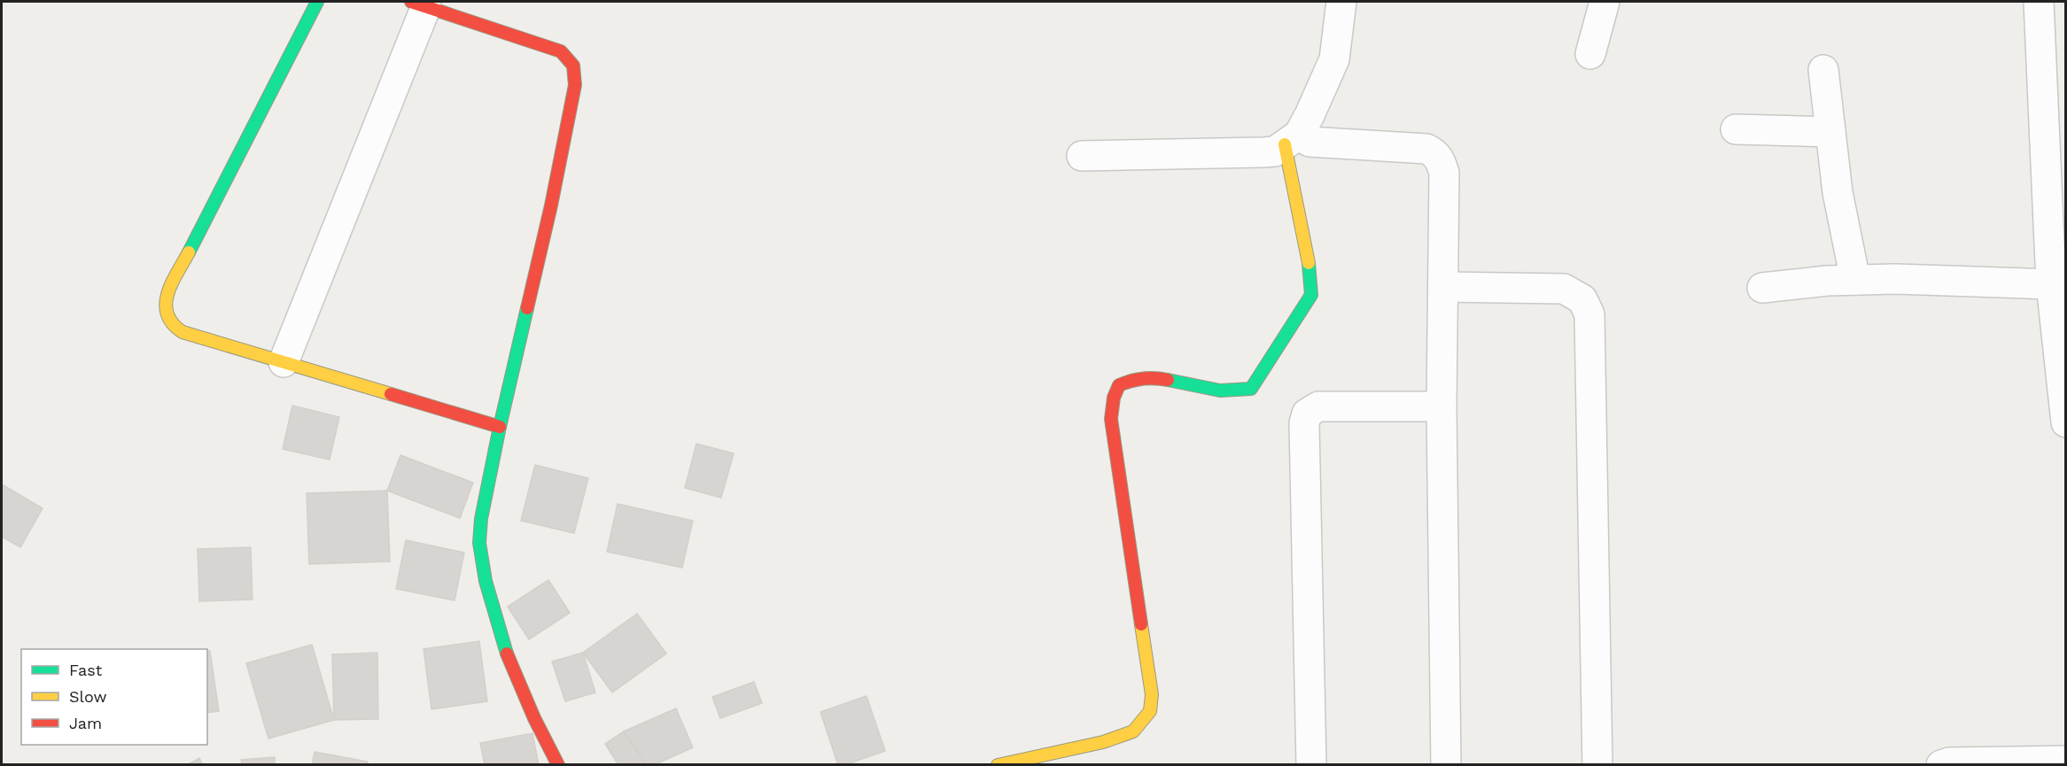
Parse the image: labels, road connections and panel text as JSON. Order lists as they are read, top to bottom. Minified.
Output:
{"legend":["Fast","Slow","Jam"]}
